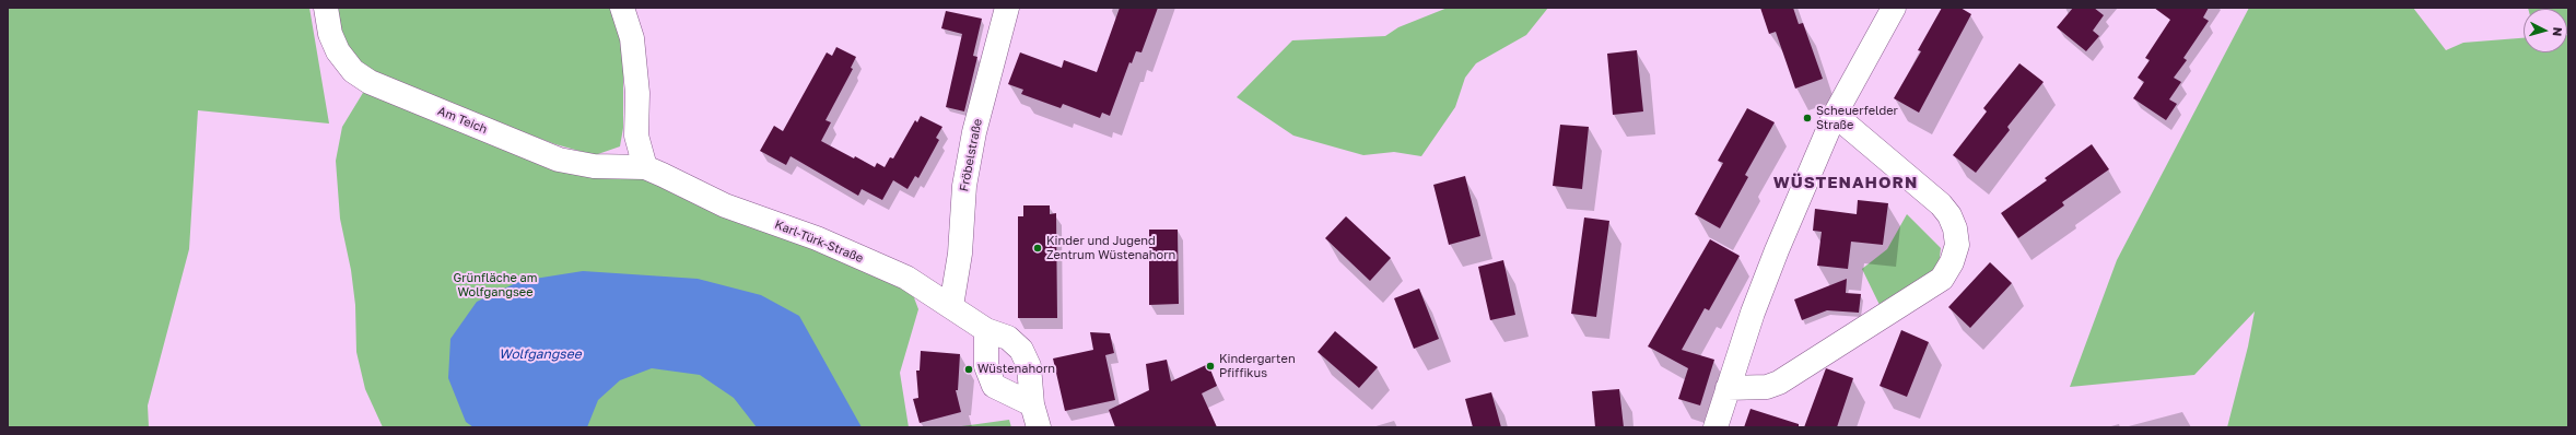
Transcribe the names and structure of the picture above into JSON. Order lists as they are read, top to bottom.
{
  "streets": {
    "street": ["Am Teich", "Fröbelstraße", "Karl-Türk-Straße"]
  },
  "crossings": [
    ["Am Teich", "Karl-Türk-Straße"],
    ["Fröbelstraße", "Karl-Türk-Straße"]
  ],
  "districts": ["WÜSTENAHORN"],
  "water": ["Wolfgangsee"],
  "parks": ["Grünfläche am Wolfgangsee"],
  "places": [
    "Scheuerfelder Straße",
    "Kinder und Jugend Zentrum Wüstenahorn",
    "Kindergarten Pfiffikus",
    "Wüstenahorn"
  ],
  "north": "right"
}
